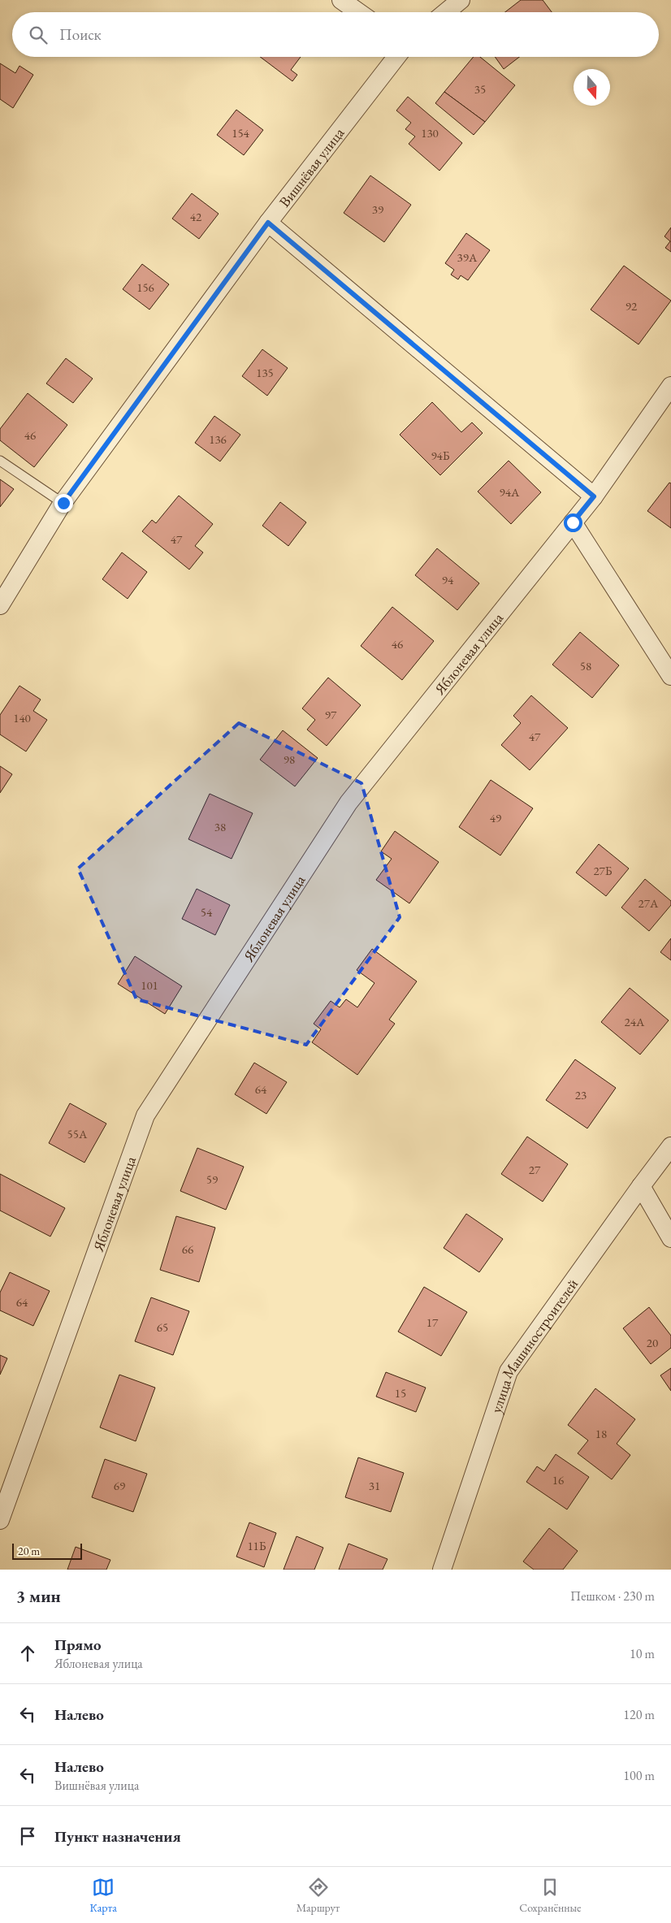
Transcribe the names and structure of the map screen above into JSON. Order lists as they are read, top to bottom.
{
  "streets": {
    "street": ["Вишнёвая улица", "Яблоневая улица", "улица Машиностроителей"]
  },
  "house_numbers": [
    "35",
    "154",
    "130",
    "39",
    "42",
    "39А",
    "156",
    "92",
    "135",
    "46",
    "136",
    "94Б",
    "94А",
    "47",
    "94",
    "46",
    "58",
    "97",
    "140",
    "47",
    "98",
    "49",
    "38",
    "27Б",
    "27А",
    "54",
    "101",
    "24А",
    "64",
    "23",
    "55А",
    "27",
    "59",
    "66",
    "64",
    "17",
    "65",
    "20",
    "15",
    "18",
    "16",
    "69",
    "31",
    "11Б"
  ],
  "scale_bar": "20 m",
  "north": "bottom",
  "page": {
    "search": "Поиск",
    "scale": "20 m",
    "heading": ["3 мин", "Пешком · 230 m"],
    "list": [
      ["Прямо", "Яблоневая улица", "10 m"],
      ["Налево", "120 m"],
      ["Налево", "Вишнёвая улица", "100 m"],
      "Пункт назначения"
    ],
    "nav": ["Карта", "Маршрут", "Сохранённые"]
  }
}
